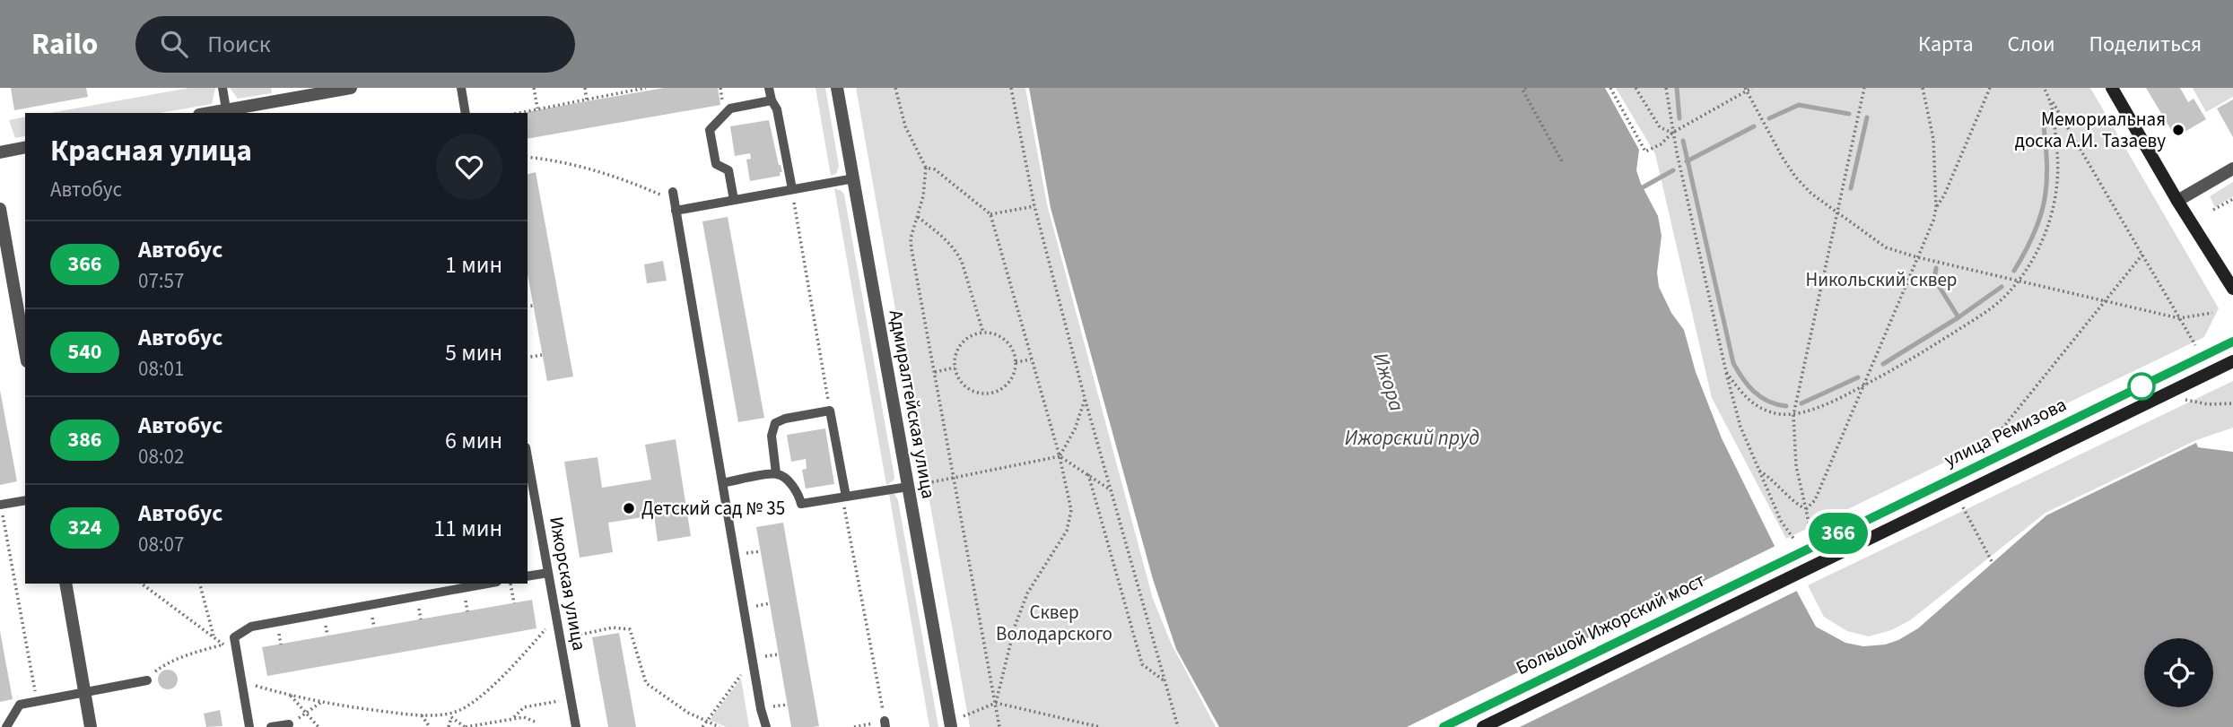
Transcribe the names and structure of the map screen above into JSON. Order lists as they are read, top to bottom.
{
  "streets": {
    "main road": ["улица Ремизова", "Большой Ижорский мост"],
    "street": ["Адмиралтейская улица"],
    "lane": ["Ижорская улица"]
  },
  "crossings": [
    ["улица Ремизова", "Большой Ижорский мост"]
  ],
  "water": ["Ижора", "Ижорский пруд"],
  "parks": ["Никольский сквер", "Сквер Володарского"],
  "places": ["Мемориальная доска А.И. Тазаеву", "Детский сад № 35"],
  "lines": ["bus line 366"],
  "page": {
    "header": "Railo",
    "search": "Поиск",
    "nav": ["Карта", "Слои", "Поделиться"],
    "on_map": "366",
    "heading": ["Красная улица", "Автобус"],
    "list": [
      {
        "mark": "366",
        "name": "Автобус",
        "note": "07:57",
        "value": "1 мин"
      },
      {
        "mark": "540",
        "name": "Автобус",
        "note": "08:01",
        "value": "5 мин"
      },
      {
        "mark": "386",
        "name": "Автобус",
        "note": "08:02",
        "value": "6 мин"
      },
      {
        "mark": "324",
        "name": "Автобус",
        "note": "08:07",
        "value": "11 мин"
      }
    ]
  }
}
